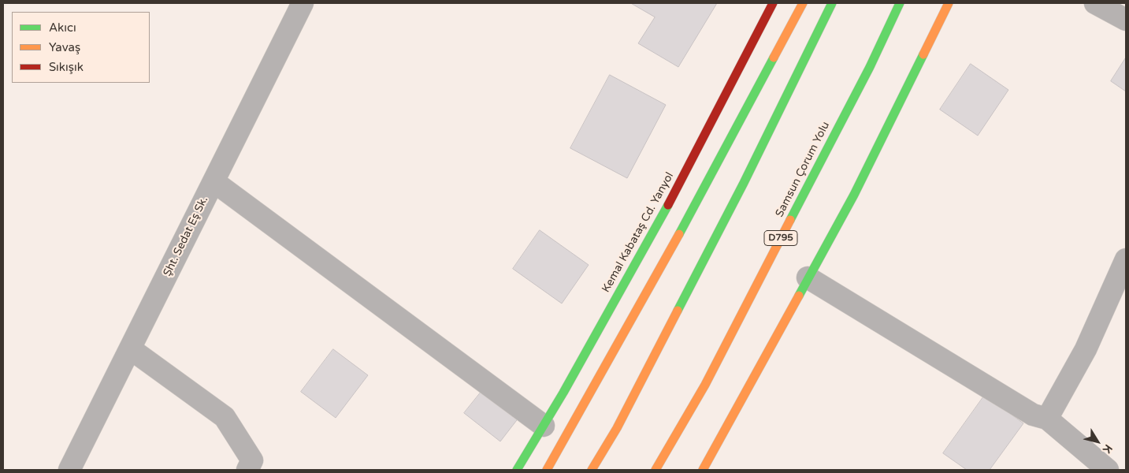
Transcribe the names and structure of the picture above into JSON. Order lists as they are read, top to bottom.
{
  "streets": {
    "main road": ["Samsun Çorum Yolu", "Kemal Kabataş Cd. Yanyol", "D795"],
    "street": ["Şht. Sedat Eş Sk."]
  },
  "legend": ["Akıcı", "Yavaş", "Sıkışık"],
  "north": "bottom right"
}
